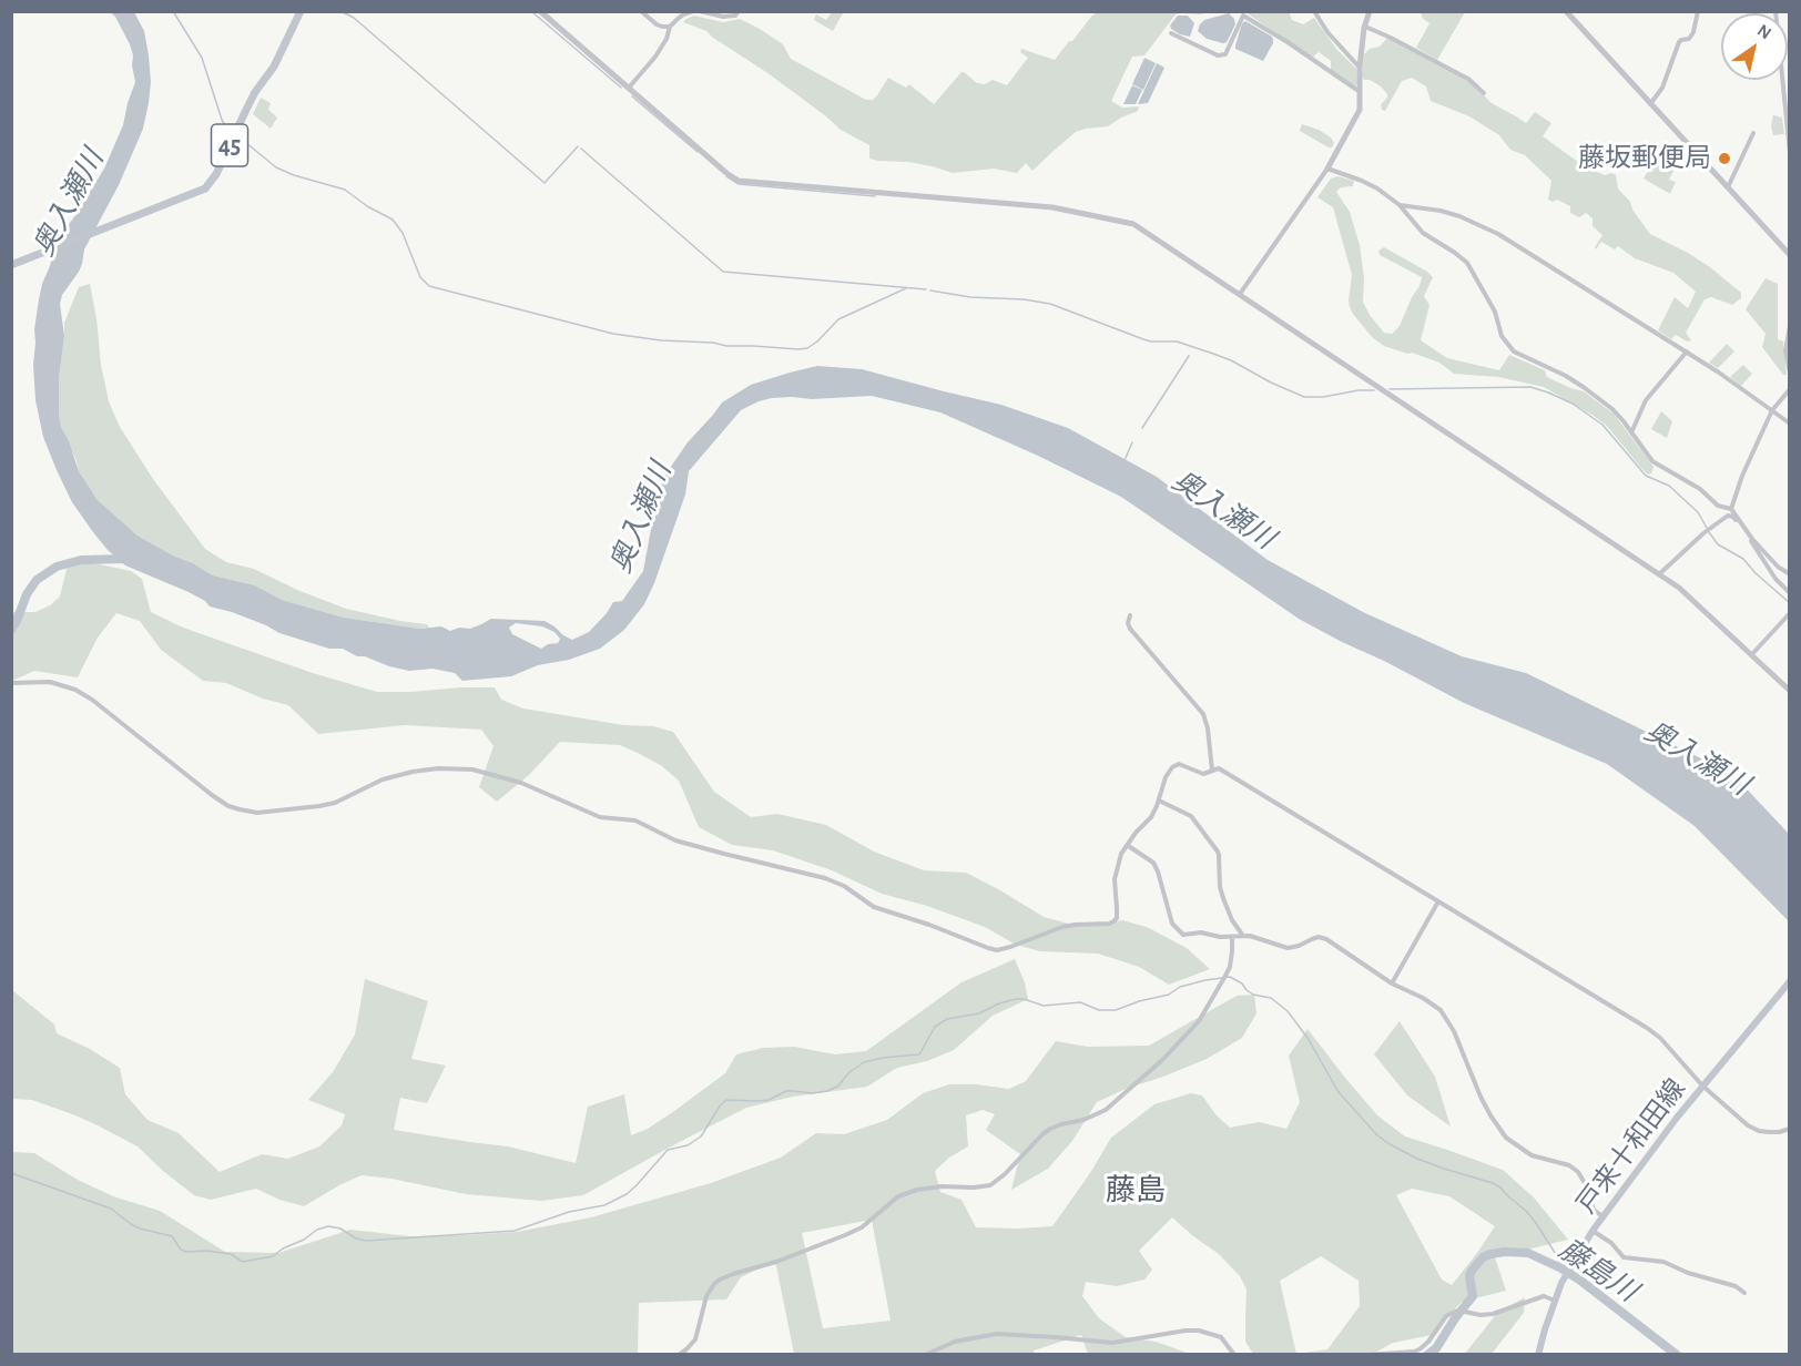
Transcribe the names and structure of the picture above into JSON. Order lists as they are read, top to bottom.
{
  "streets": {
    "main road": ["45", "戸来十和田線"]
  },
  "districts": ["藤島"],
  "water": ["奥入瀬川", "藤島川"],
  "places": ["藤坂郵便局"],
  "north": "top right"
}
